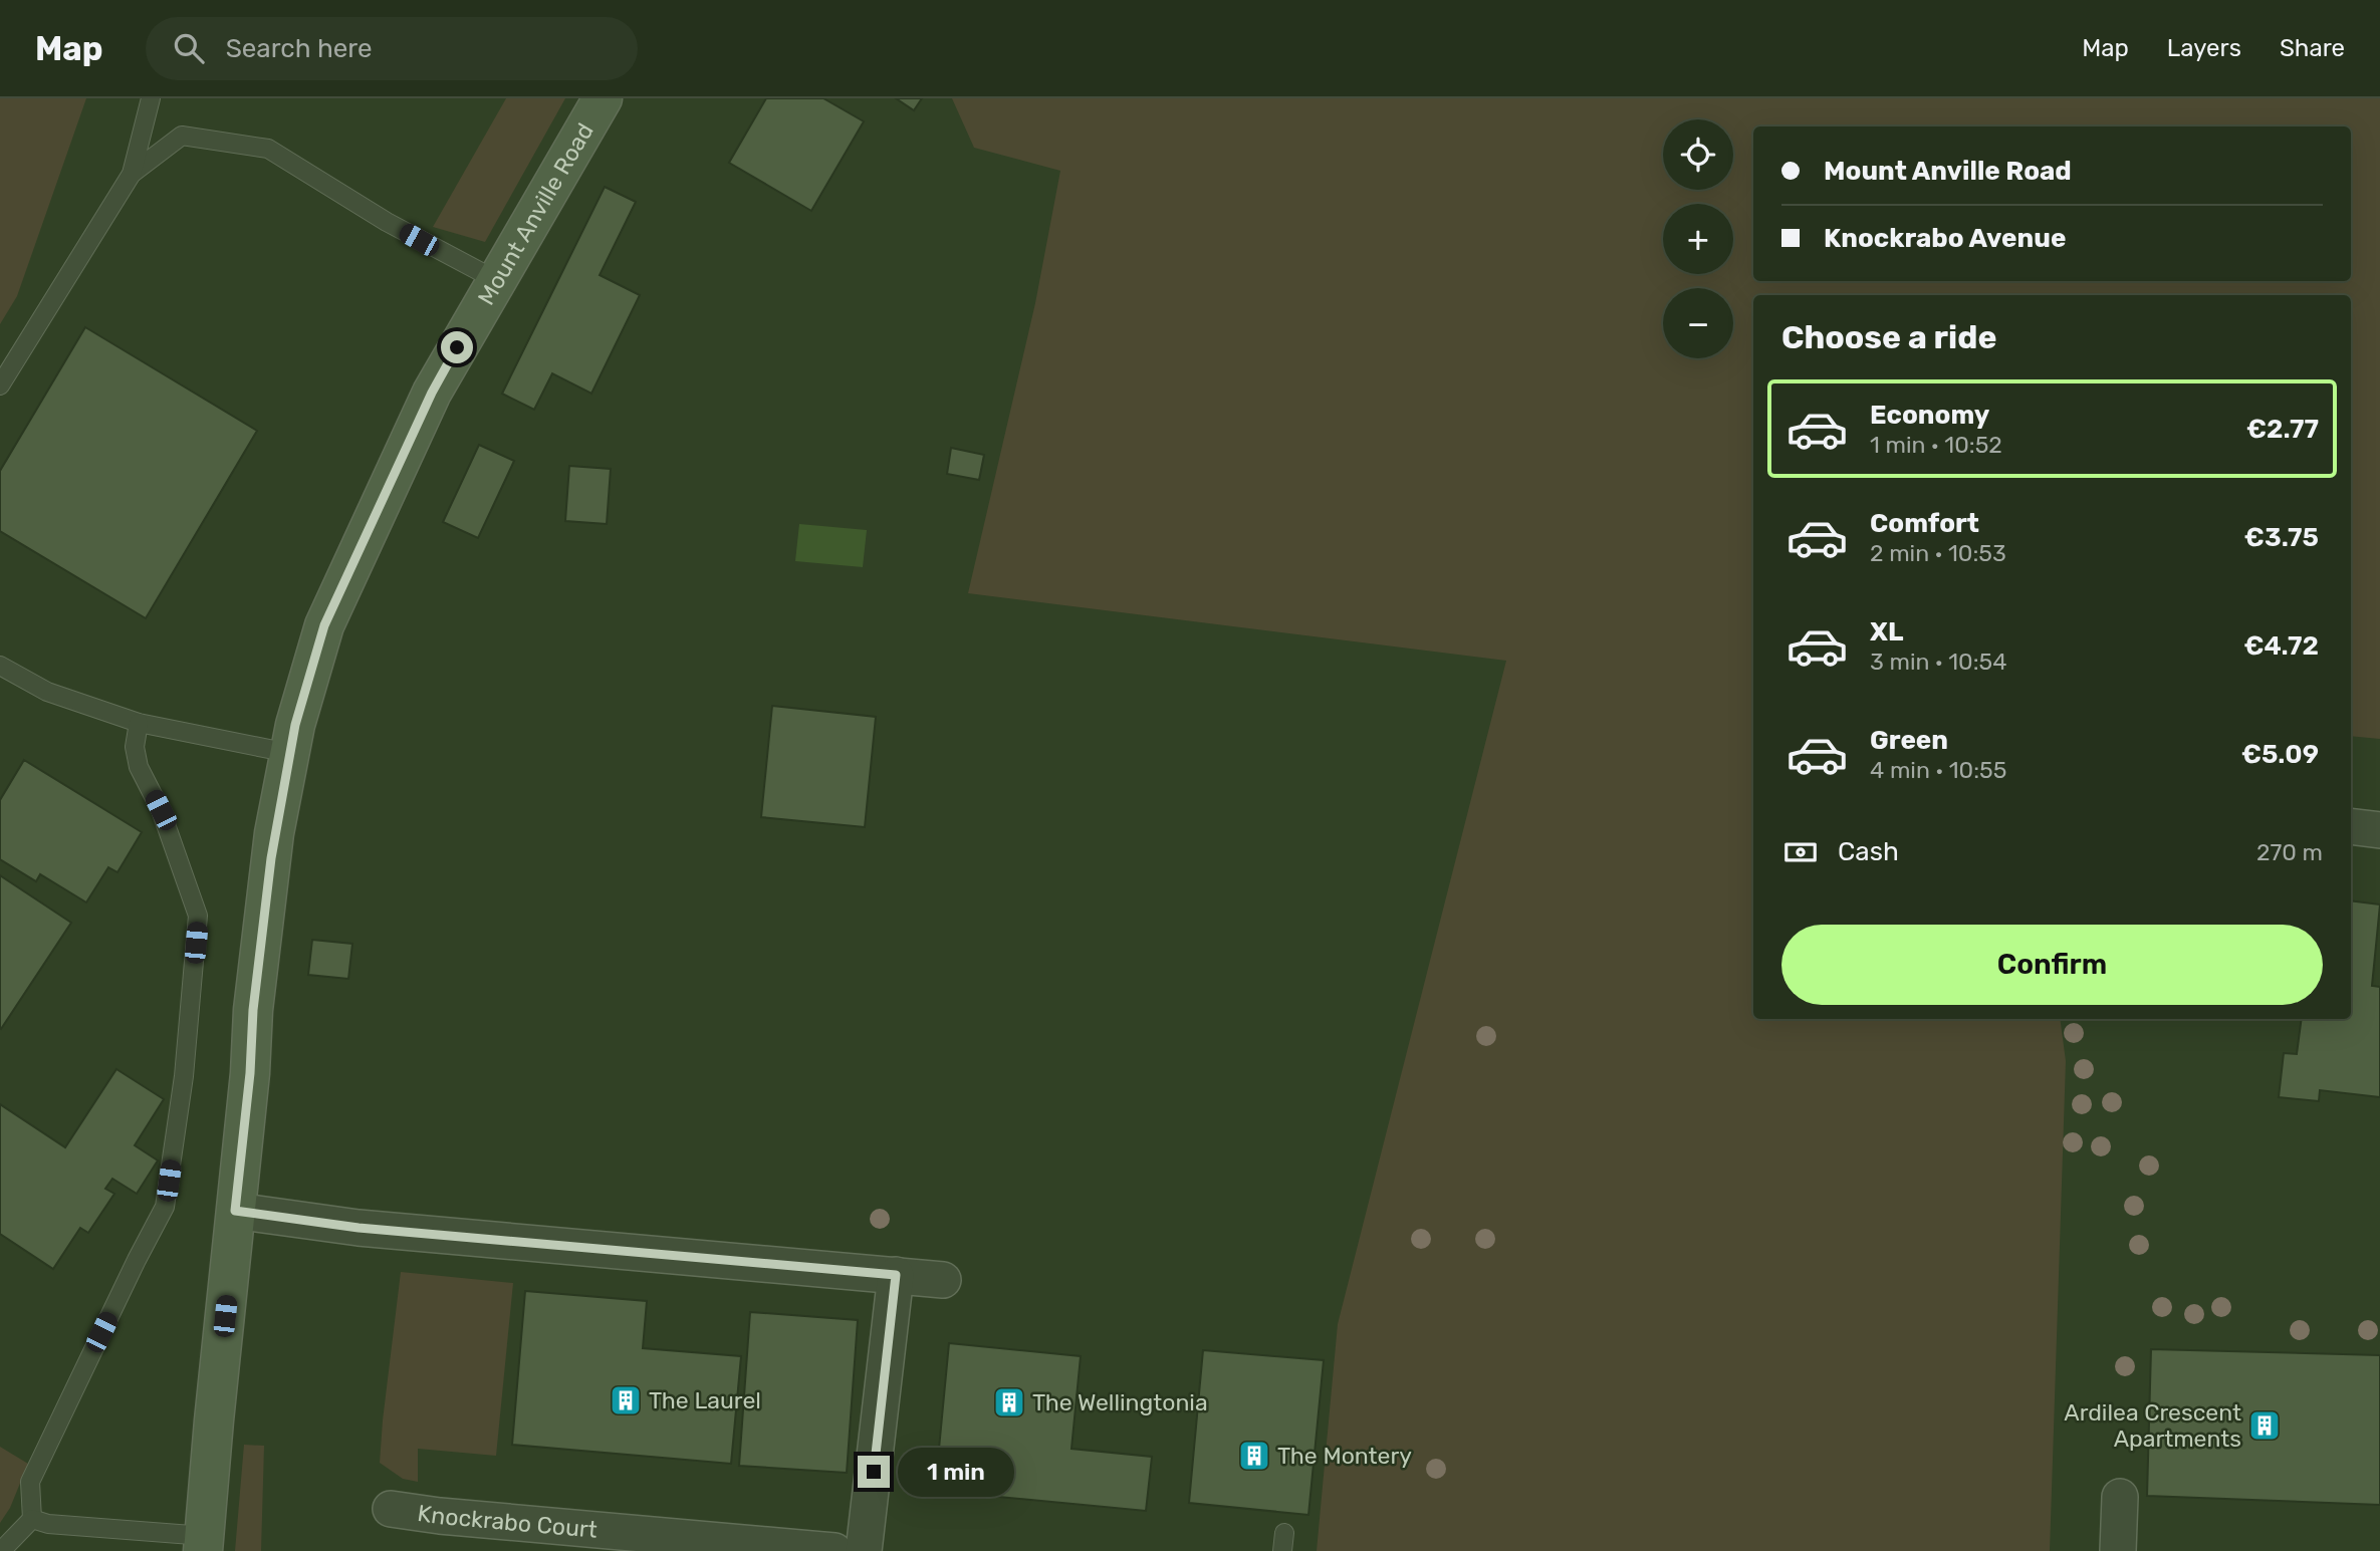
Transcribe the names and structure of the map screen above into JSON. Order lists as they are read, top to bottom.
{
  "streets": {
    "main road": ["Mount Anville Road"],
    "street": ["Knockrabo Court"]
  },
  "places": {
    "building": [
      "The Laurel",
      "The Wellingtonia",
      "Ardilea Crescent Apartments",
      "The Montery"
    ]
  },
  "page": {
    "header": "Map",
    "search": "Search here",
    "nav": ["Map", "Layers", "Share"],
    "map_buttons": ["+", "−"],
    "banner": ["Mount Anville Road", "Knockrabo Avenue"],
    "heading": "Choose a ride",
    "list": [
      {
        "name": "Economy",
        "note": "1 min · 10:52",
        "value": "€2.77"
      },
      {
        "name": "Comfort",
        "note": "2 min · 10:53",
        "value": "€3.75"
      },
      {
        "name": "XL",
        "note": "3 min · 10:54",
        "value": "€4.72"
      },
      {
        "name": "Green",
        "note": "4 min · 10:55",
        "value": "€5.09"
      }
    ],
    "pay": ["Cash", "270 m"],
    "buttons": "Confirm",
    "bubble": "1 min"
  }
}
